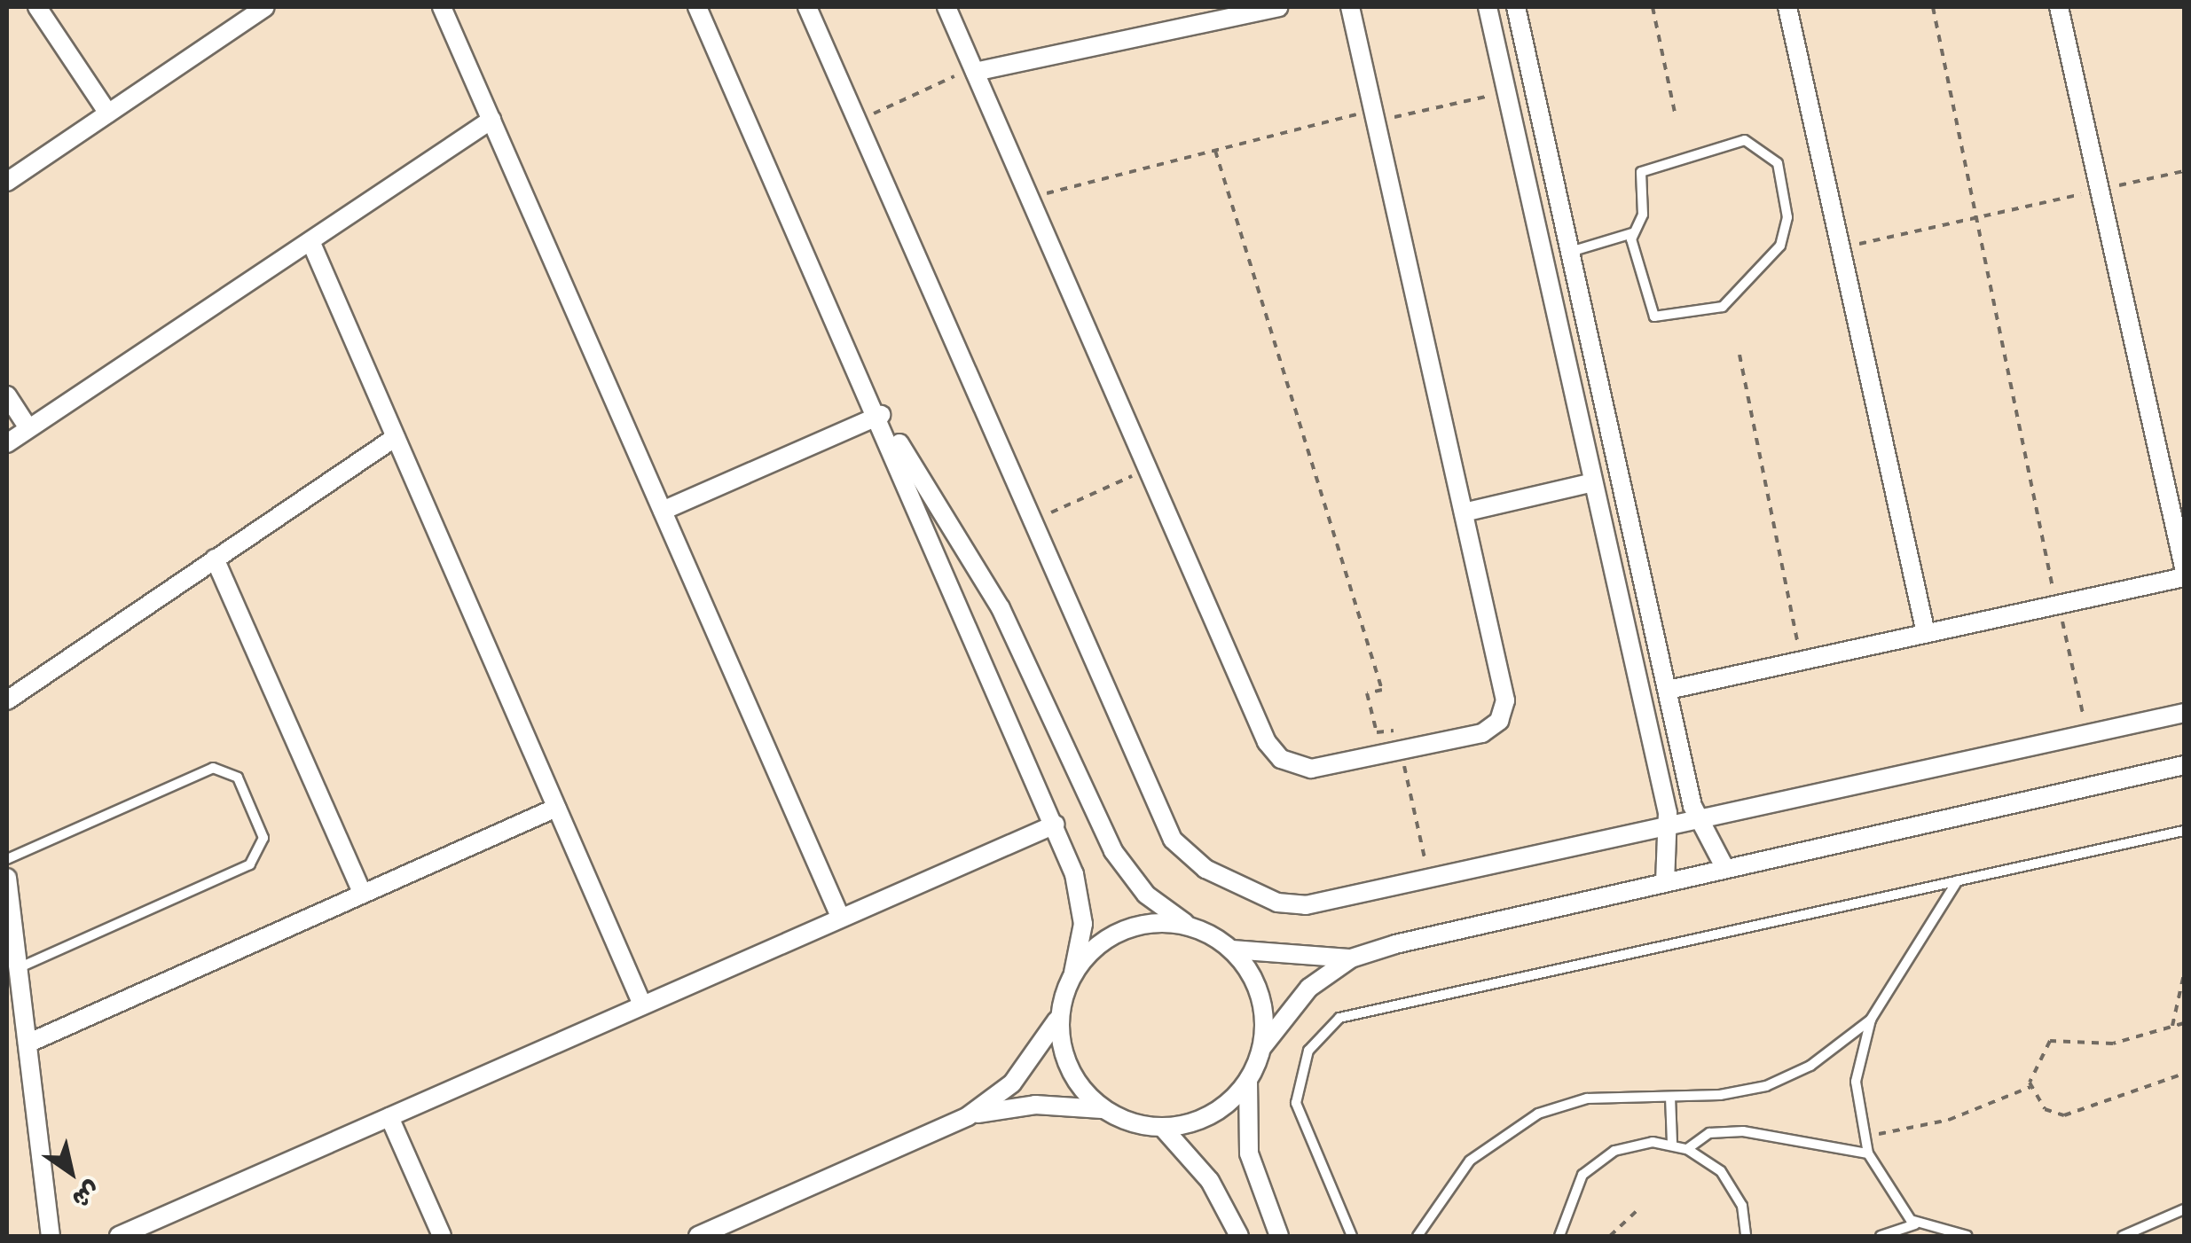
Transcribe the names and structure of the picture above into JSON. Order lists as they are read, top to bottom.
{
  "north": "bottom right"
}
